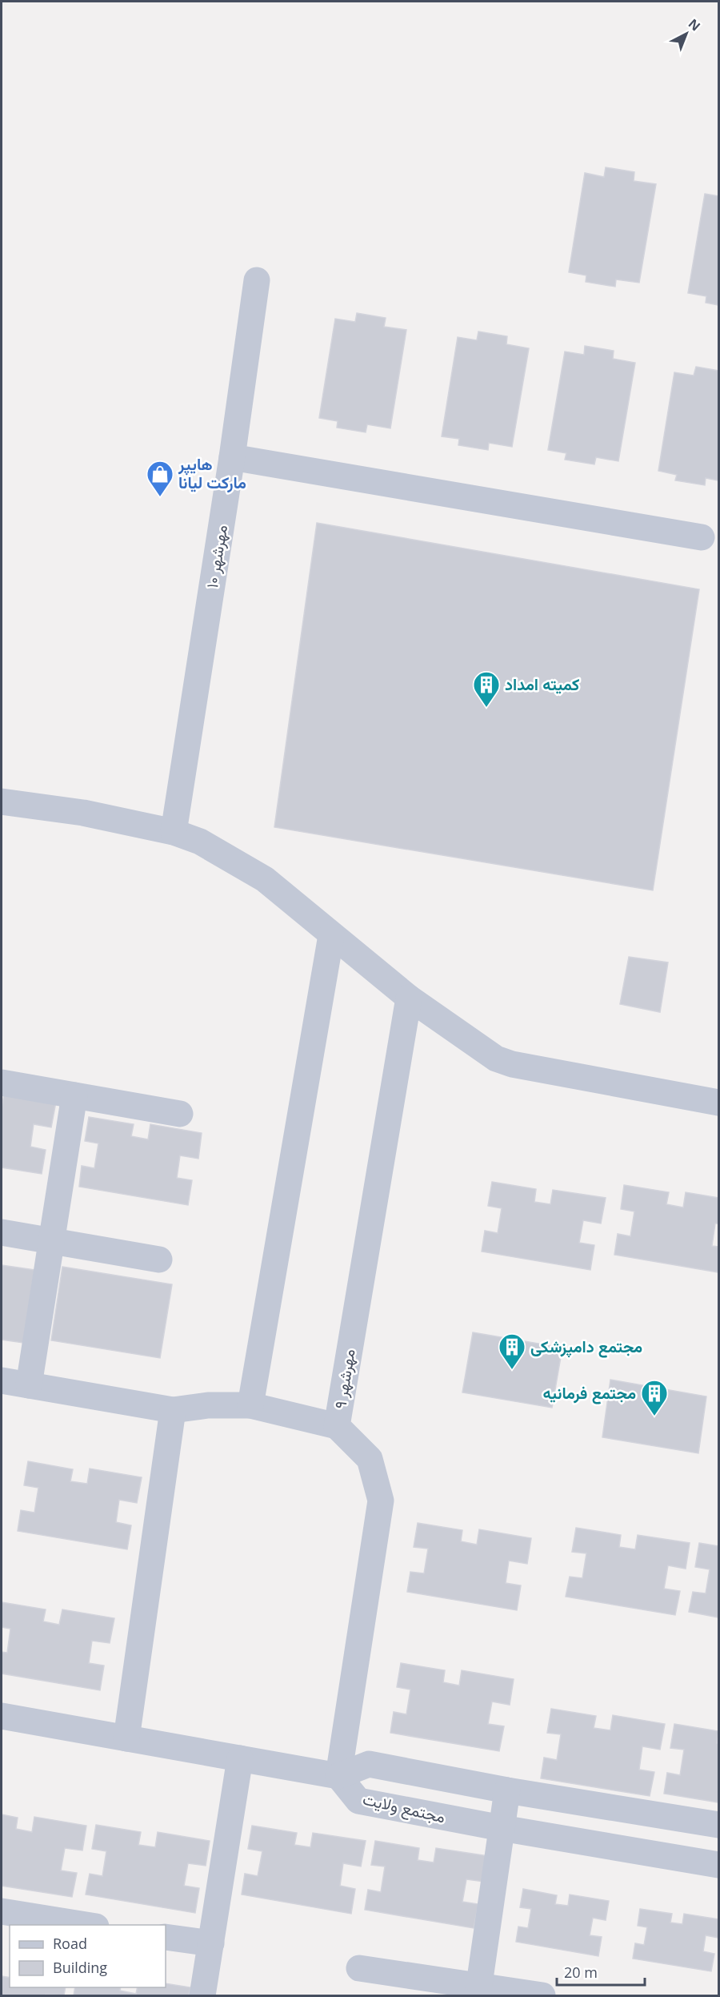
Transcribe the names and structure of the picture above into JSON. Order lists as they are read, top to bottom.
{
  "streets": {
    "street": ["مهرشهر ۱۰", "مهرشهر ۹", "مجتمع ولایت"]
  },
  "crossings": [
    ["مهرشهر ۹", "مجتمع ولایت"]
  ],
  "places": {
    "shop": ["هایپر مارکت لیانا"],
    "building": ["کمیته امداد", "مجتمع دامپزشکی", "مجتمع فرمانیه"]
  },
  "legend": ["Road", "Building"],
  "scale_bar": "20 m",
  "north": "top right"
}
